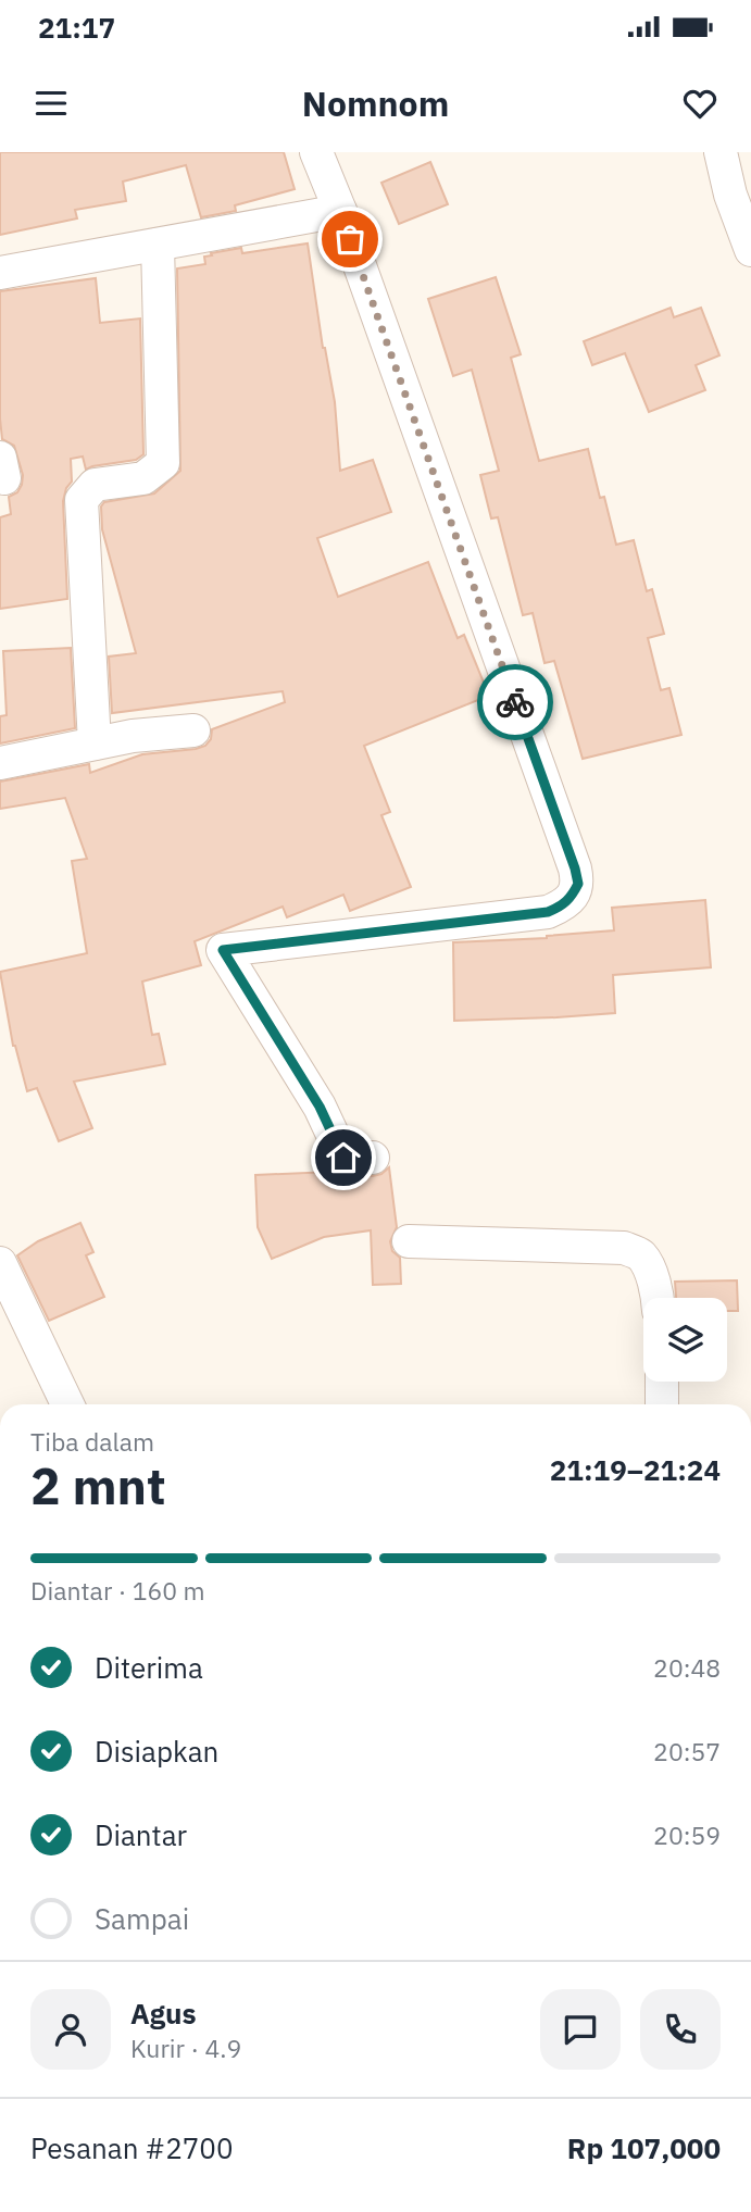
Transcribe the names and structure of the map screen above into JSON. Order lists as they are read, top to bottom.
{
  "page": {
    "status": "21:17",
    "header": "Nomnom",
    "heading": ["2 mnt", "Tiba dalam", "21:19–21:24"],
    "panel": [
      "Agus",
      "Kurir · 4.9",
      "Pesanan #2700",
      "Rp 107,000"
    ],
    "bar": "Diantar · 160 m",
    "list": [
      ["Diterima", "20:48"],
      ["Disiapkan", "20:57"],
      ["Diantar", "20:59"],
      "Sampai"
    ]
  }
}
